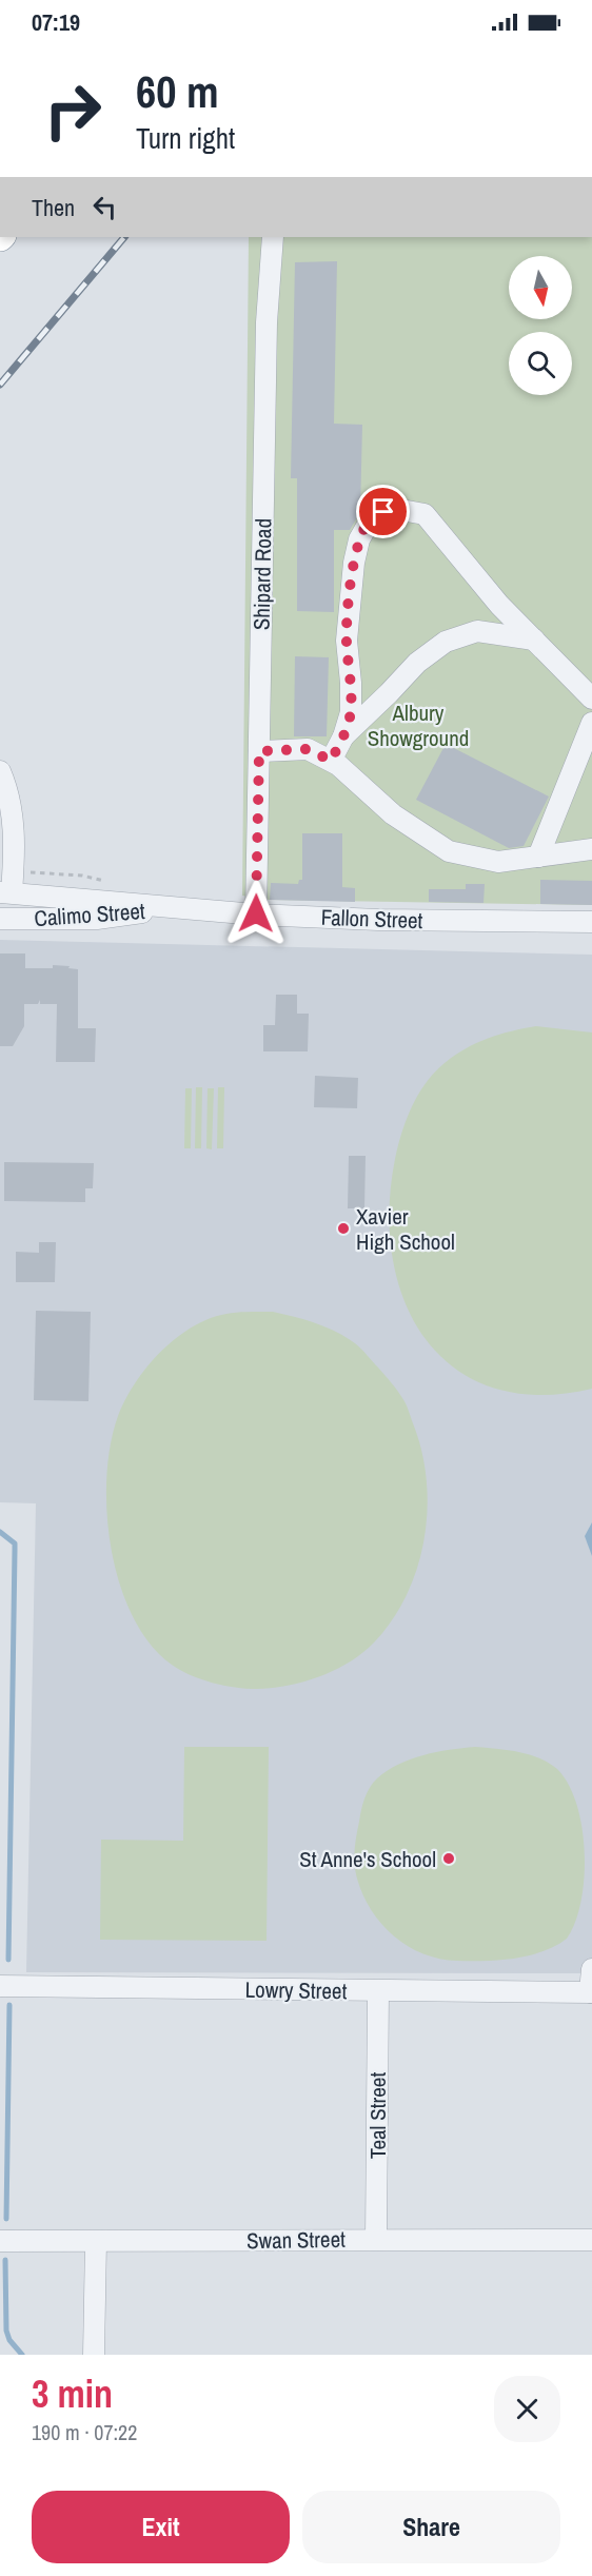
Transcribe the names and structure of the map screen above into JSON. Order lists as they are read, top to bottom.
{
  "streets": {
    "street": [
      "Shipard Road",
      "Calimo Street",
      "Fallon Street",
      "Lowry Street",
      "Teal Street",
      "Swan Street"
    ]
  },
  "crossings": [
    ["Shipard Road", "Fallon Street"],
    ["Calimo Street", "Fallon Street"],
    ["Lowry Street", "Teal Street"],
    ["Teal Street", "Swan Street"]
  ],
  "parks": ["Albury Showground"],
  "places": ["Xavier High School", "St Anne's School"],
  "north": "bottom",
  "page": {
    "status": "07:19",
    "turn": ["60 m", "Turn right"],
    "then": "Then",
    "heading": ["3 min", "190 m · 07:22"],
    "buttons": ["Exit", "Share"]
  }
}
